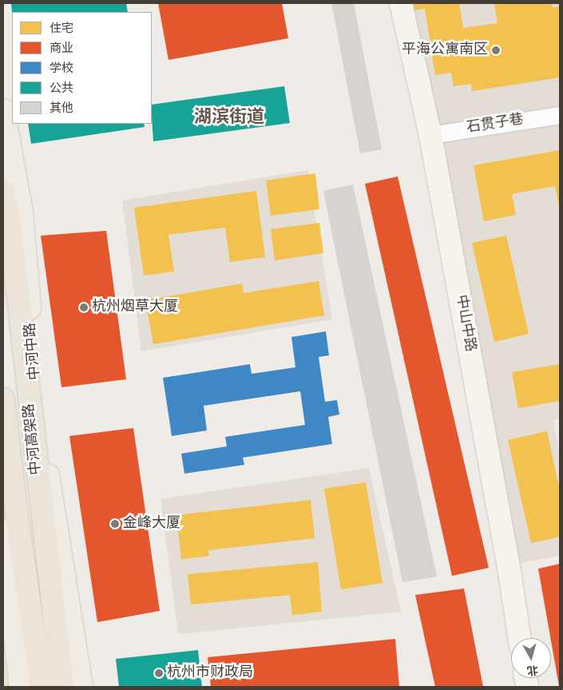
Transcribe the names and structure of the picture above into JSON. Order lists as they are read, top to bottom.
{
  "streets": {
    "highway": ["中河高架路"],
    "main road": ["中山中路", "中河中路"],
    "street": ["石贯子巷"]
  },
  "crossings": [
    ["石贯子巷", "中山中路"]
  ],
  "districts": ["湖滨街道"],
  "places": [
    "平海公寓南区",
    "杭州烟草大厦",
    "金峰大厦",
    "杭州市财政局"
  ],
  "legend": [
    "住宅",
    "商业",
    "学校",
    "公共",
    "其他"
  ],
  "north": "bottom"
}
